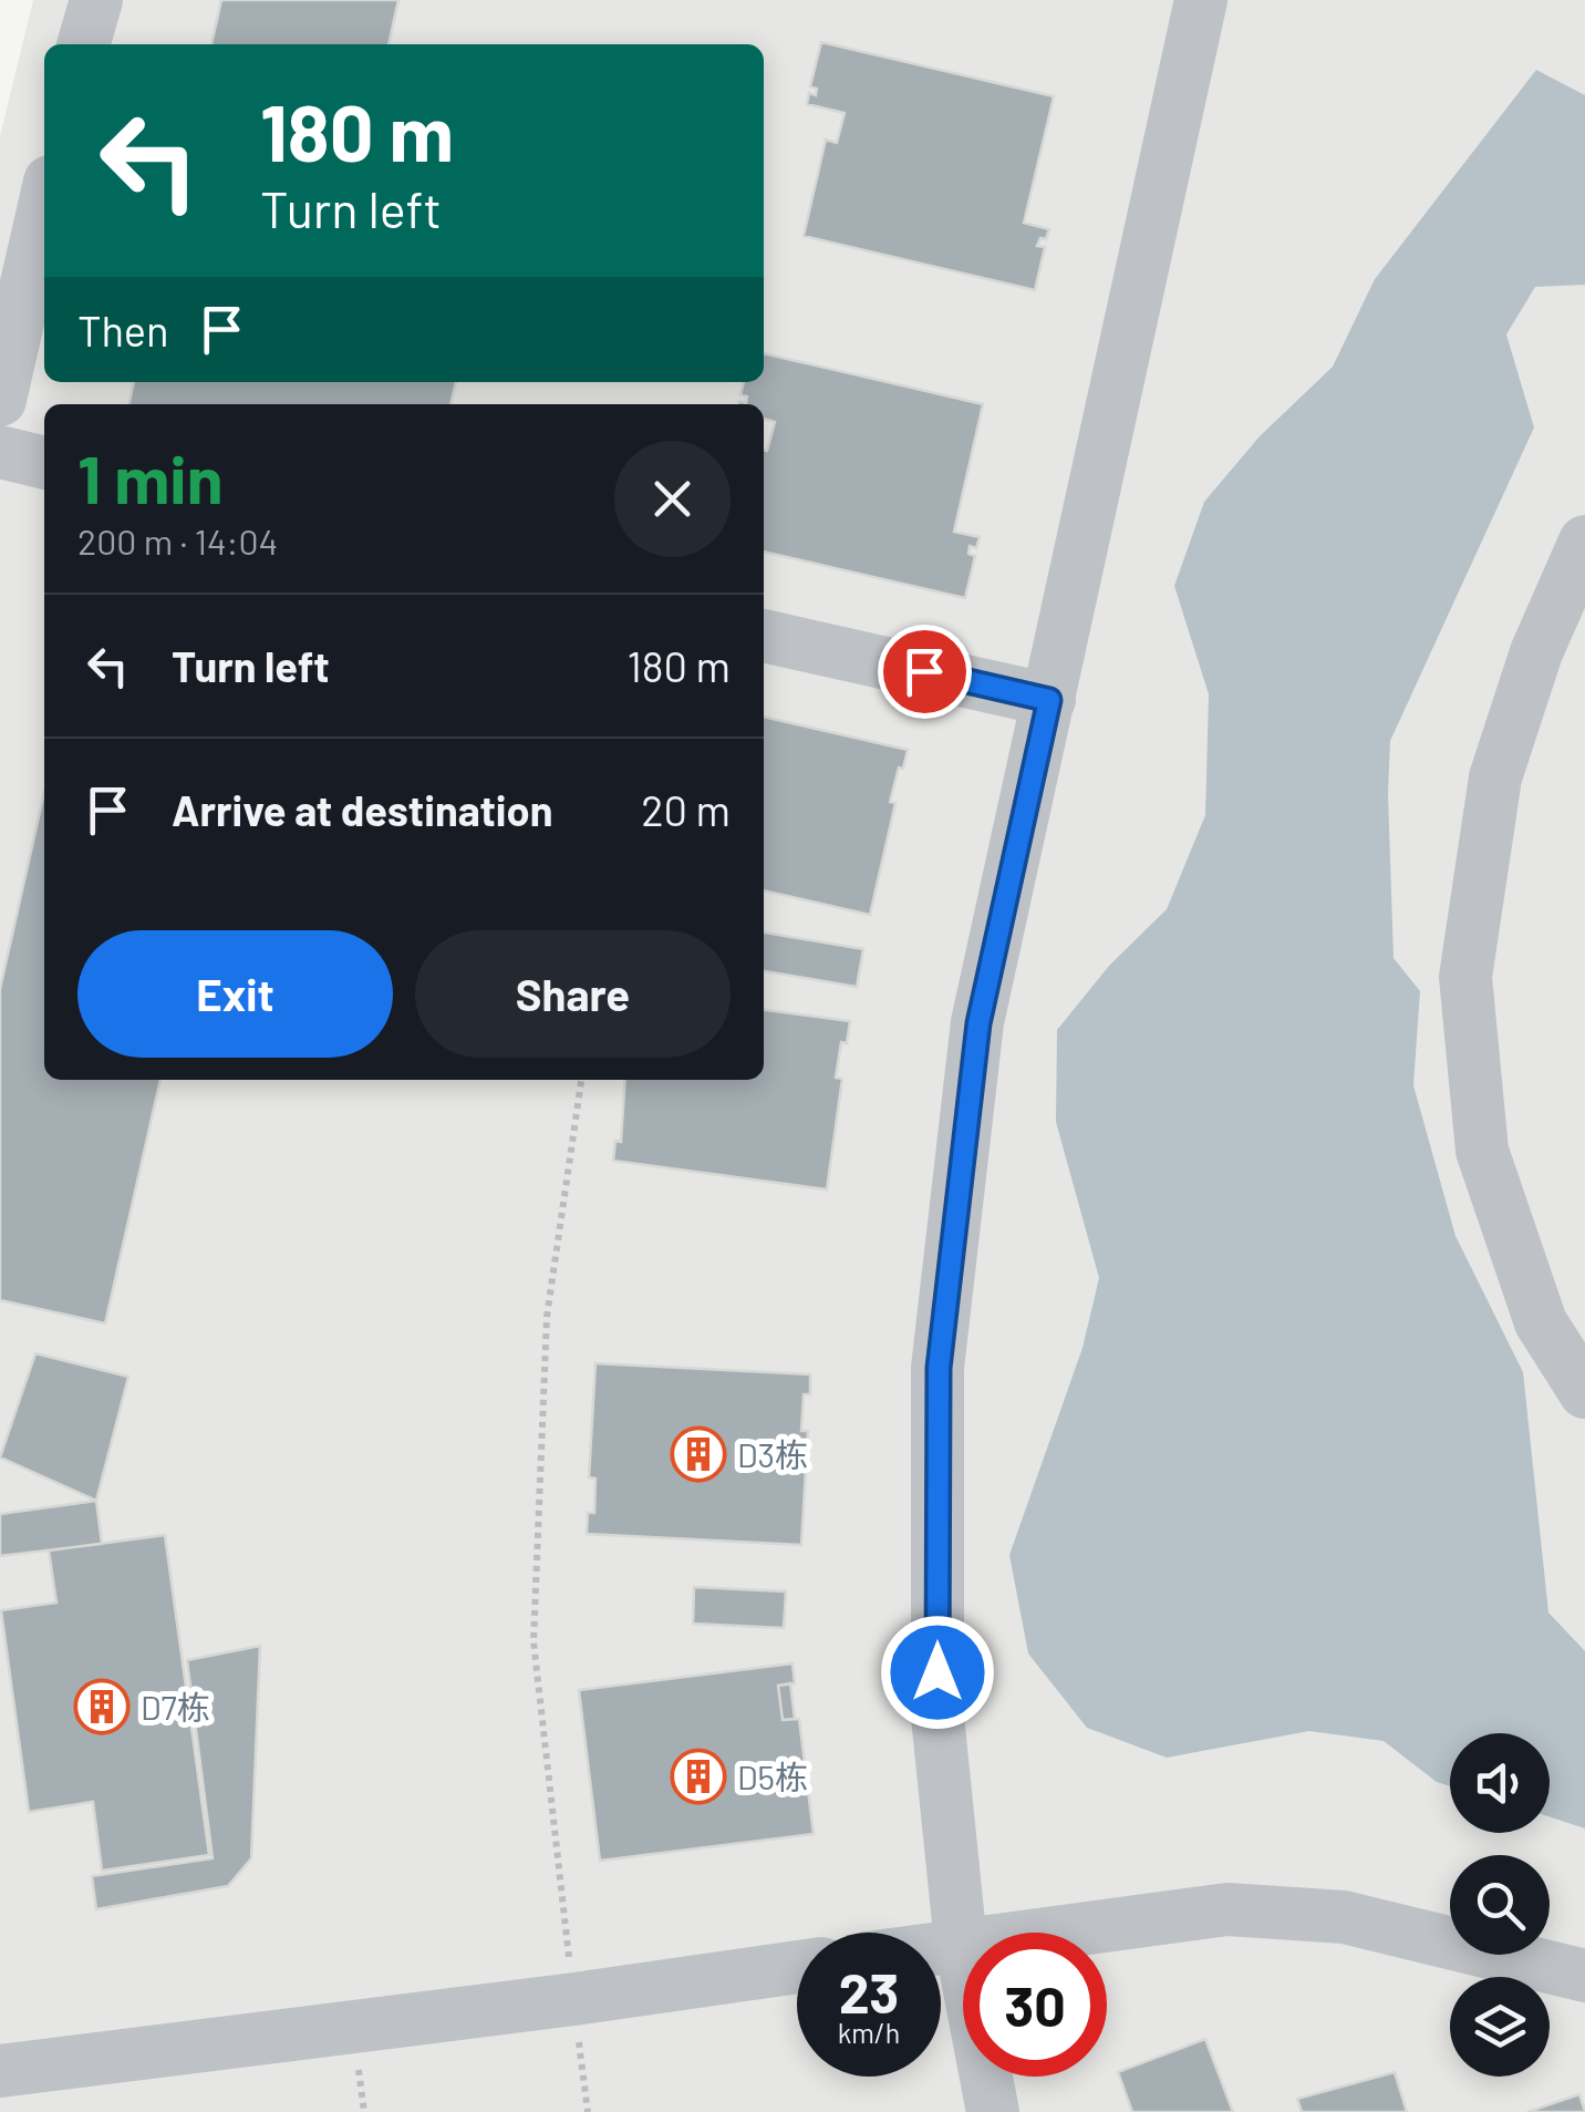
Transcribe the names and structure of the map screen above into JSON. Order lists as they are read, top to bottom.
{
  "places": {
    "building": ["D3栋", "D7栋", "D5栋"]
  },
  "page": {
    "turn": ["180 m", "Turn left"],
    "then": "Then",
    "heading": ["1 min", "200 m · 14:04"],
    "list": [
      {
        "name": "Turn left",
        "value": "180 m"
      },
      {
        "name": "Arrive at destination",
        "value": "20 m"
      }
    ],
    "buttons": ["Exit", "Share"],
    "speed": "23 km/h",
    "limit": "30"
  }
}
